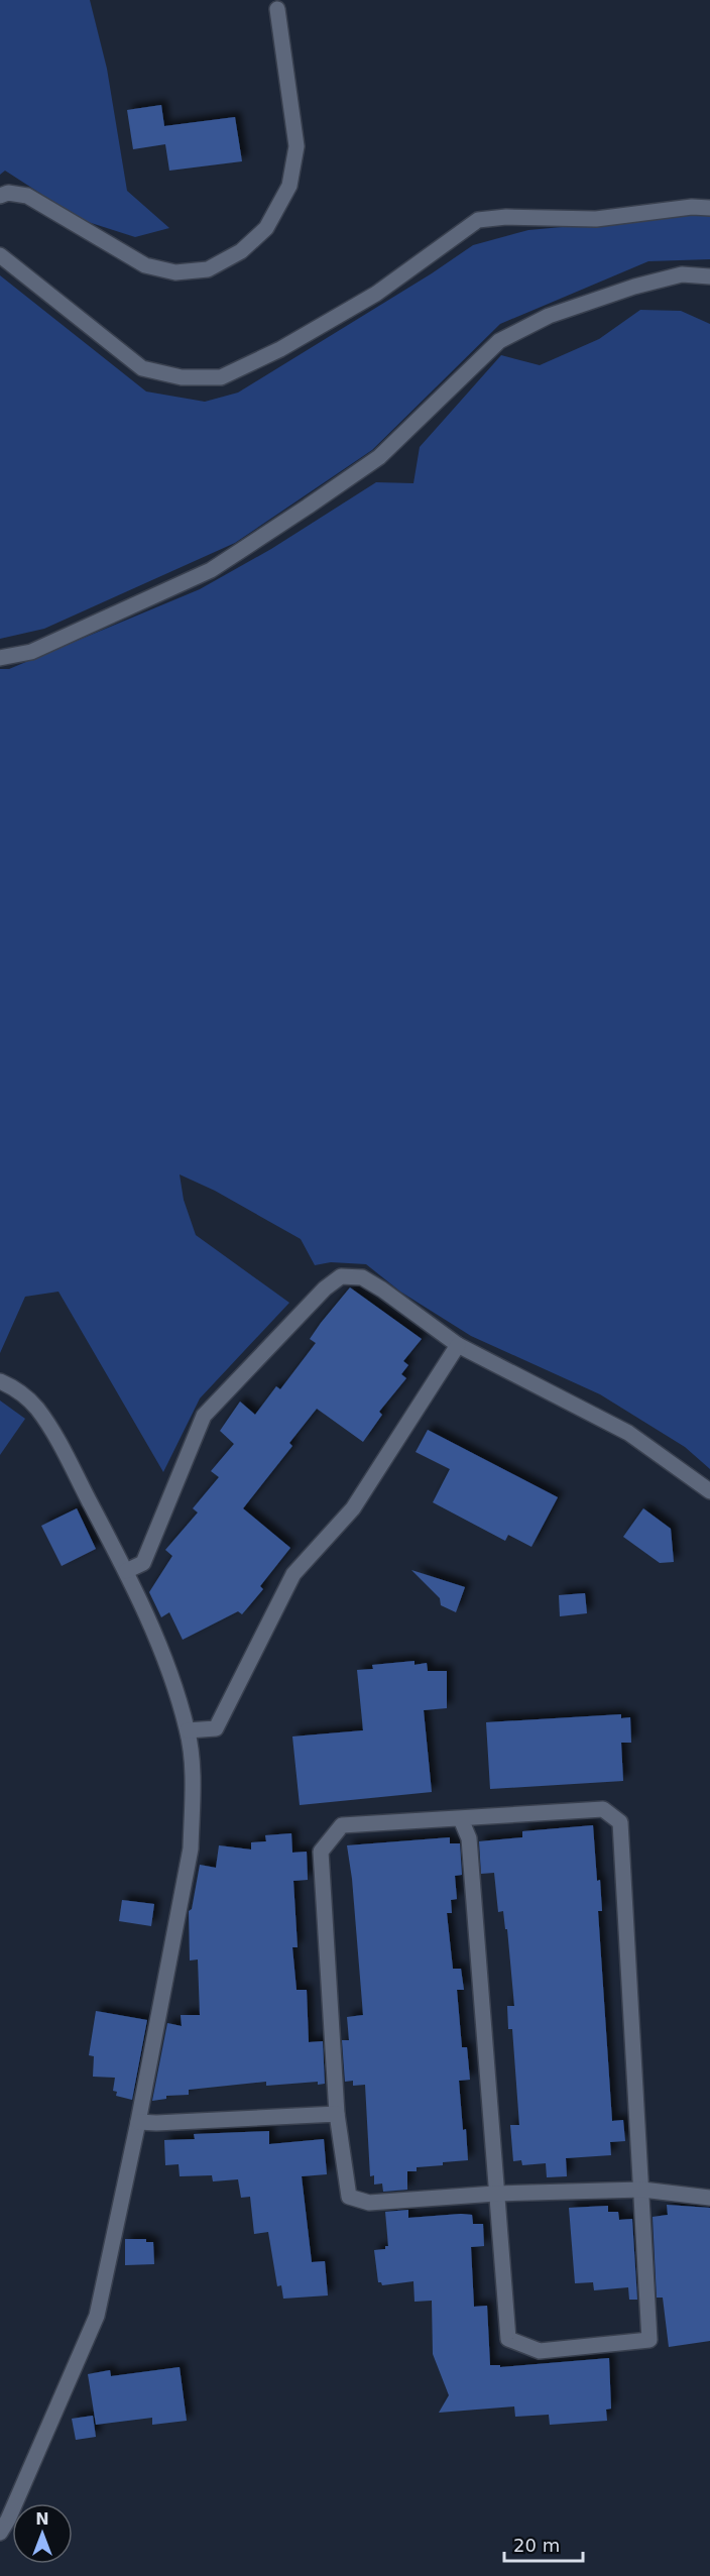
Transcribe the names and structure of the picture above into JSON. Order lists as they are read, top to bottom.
{
  "scale_bar": "20 m",
  "north": "top"
}
